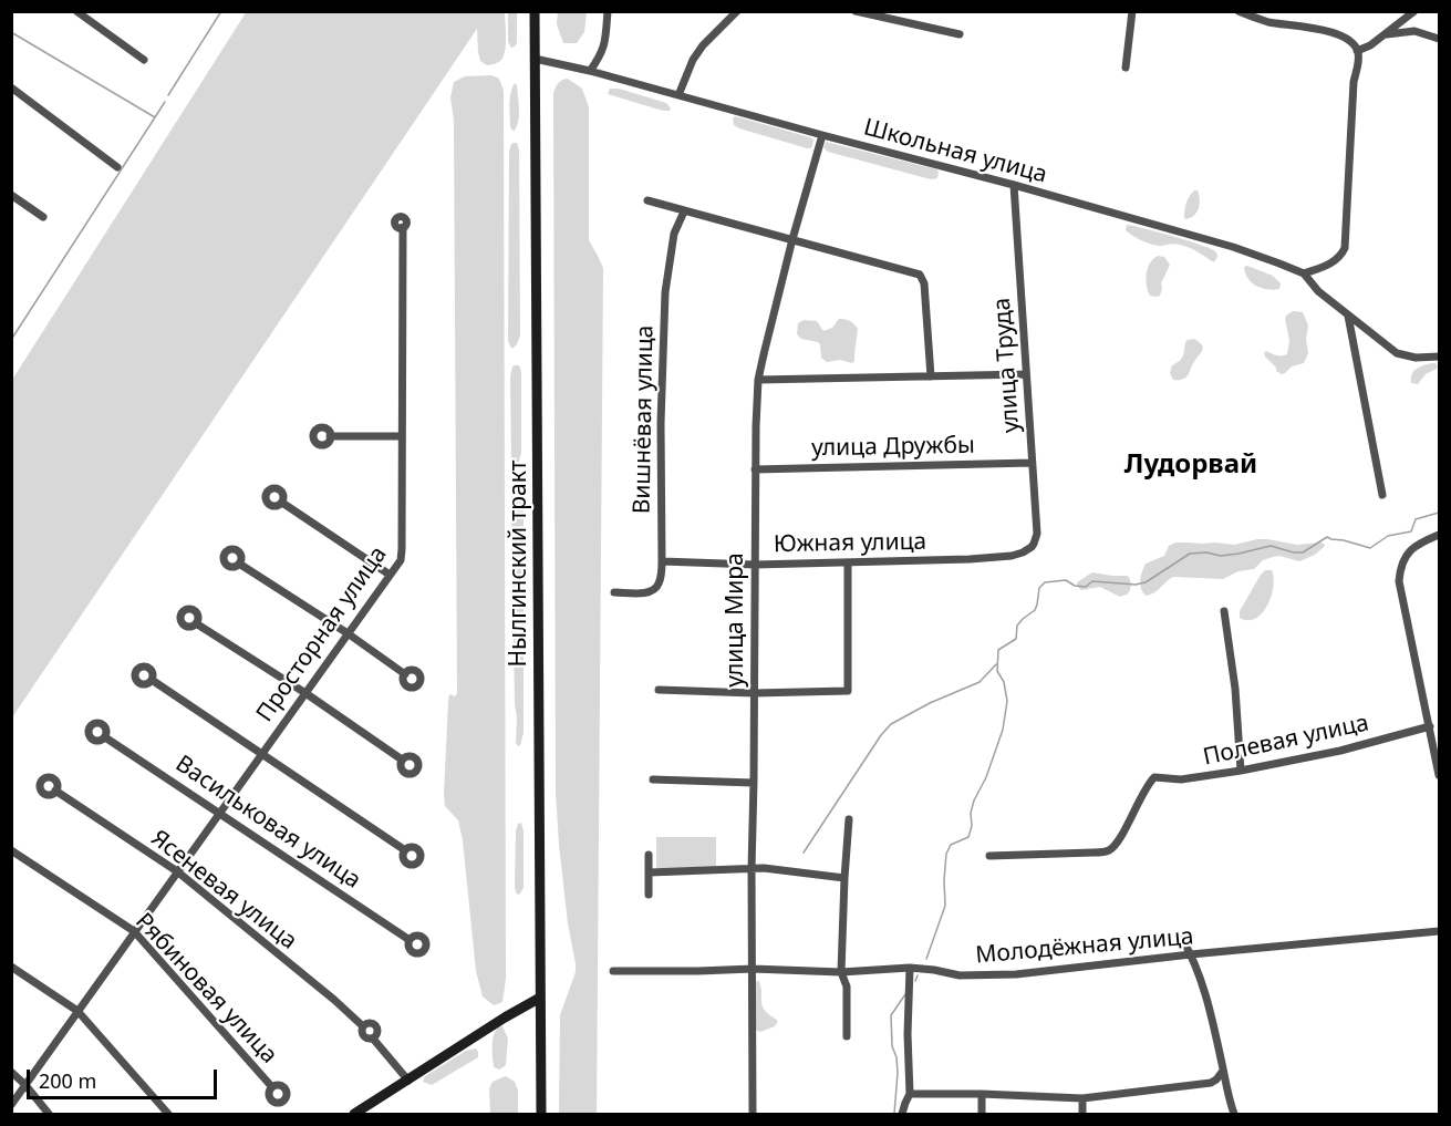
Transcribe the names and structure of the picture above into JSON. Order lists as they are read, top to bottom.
{
  "streets": {
    "main road": ["Нылгинский тракт"],
    "street": [
      "Школьная улица",
      "улица Труда",
      "Вишнёвая улица",
      "улица Дружбы",
      "Южная улица",
      "улица Мира",
      "Просторная улица",
      "Полевая улица",
      "Васильковая улица",
      "Ясеневая улица",
      "Молодёжная улица",
      "Рябиновая улица"
    ]
  },
  "crossings": [
    ["Школьная улица", "улица Труда"],
    ["Школьная улица", "Нылгинский тракт"],
    ["Школьная улица", "улица Мира"],
    ["улица Труда", "улица Дружбы"],
    ["улица Труда", "Южная улица"],
    ["Вишнёвая улица", "Южная улица"],
    ["улица Дружбы", "улица Мира"],
    ["Южная улица", "улица Мира"],
    ["улица Мира", "Молодёжная улица"],
    ["Просторная улица", "Васильковая улица"],
    ["Просторная улица", "Ясеневая улица"],
    ["Просторная улица", "Рябиновая улица"]
  ],
  "districts": ["Лудорвай"],
  "scale_bar": "200 m"
}
